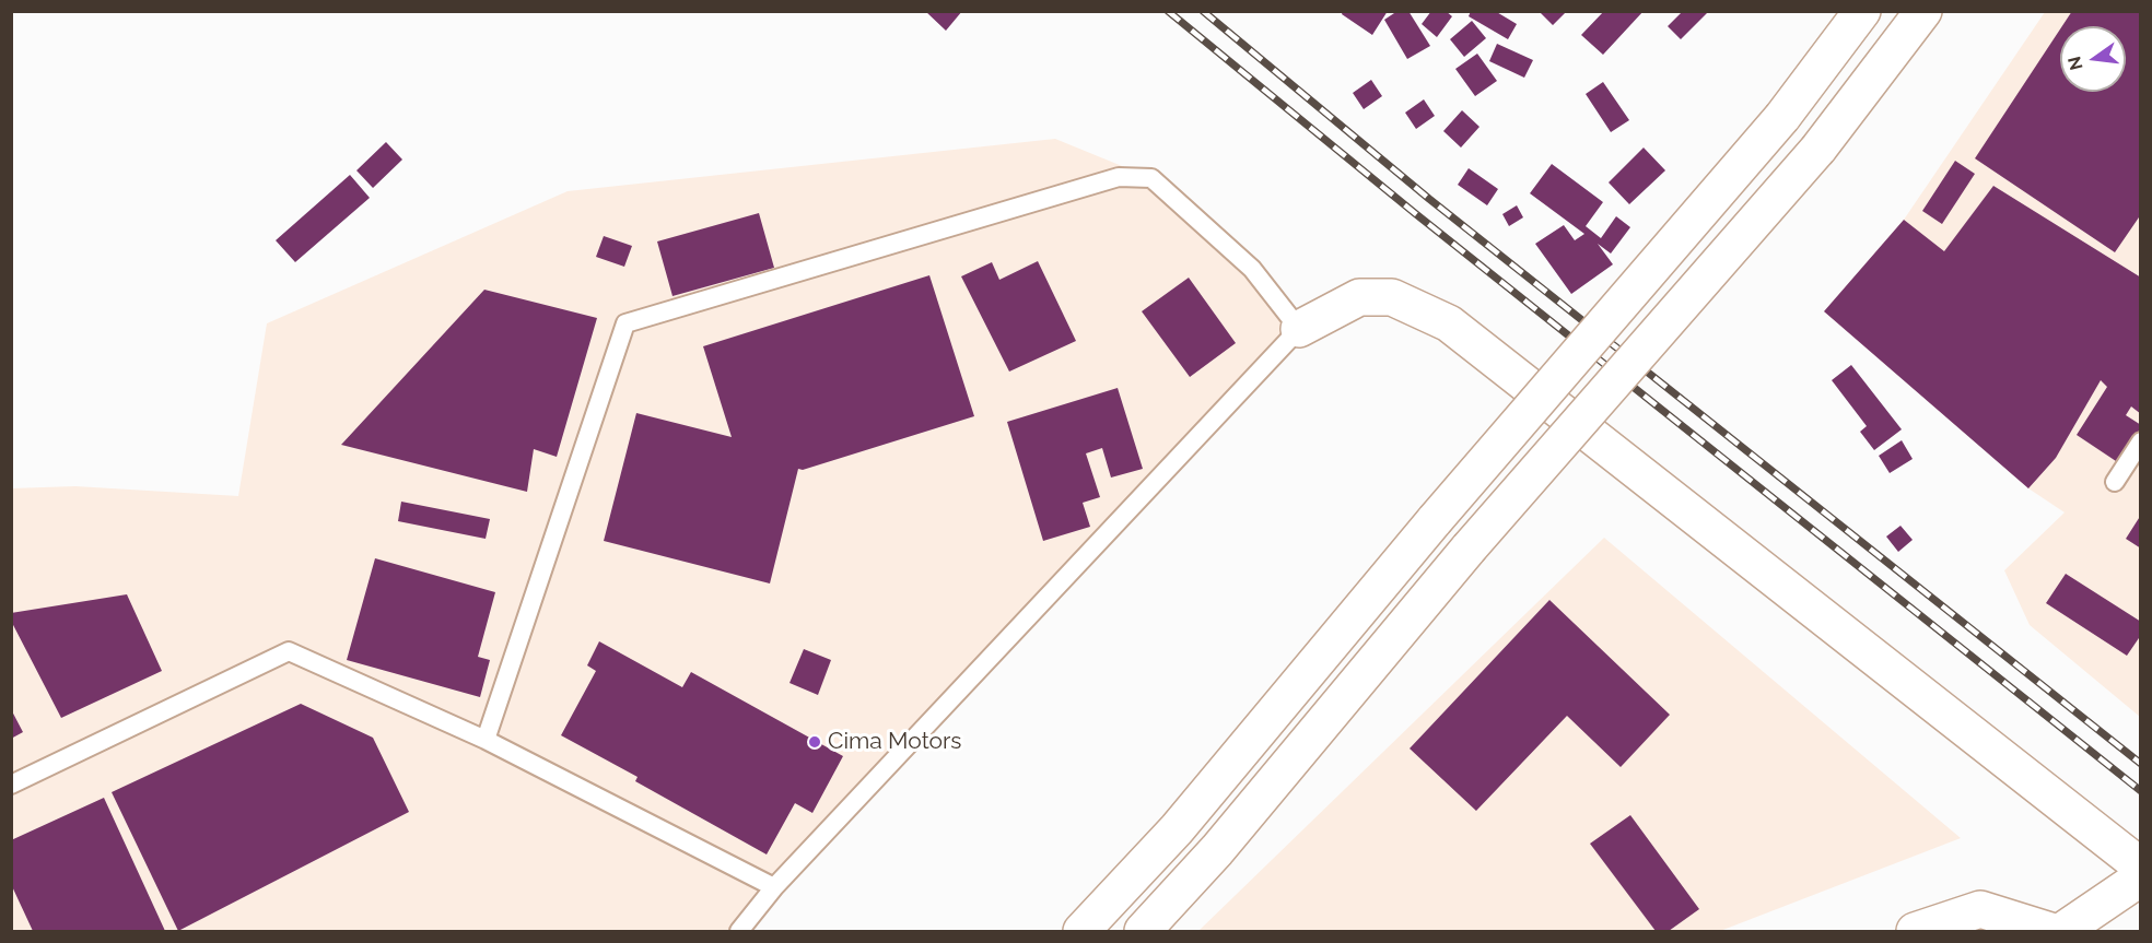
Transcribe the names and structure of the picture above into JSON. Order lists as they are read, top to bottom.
{
  "places": ["Cima Motors"],
  "north": "left"
}
